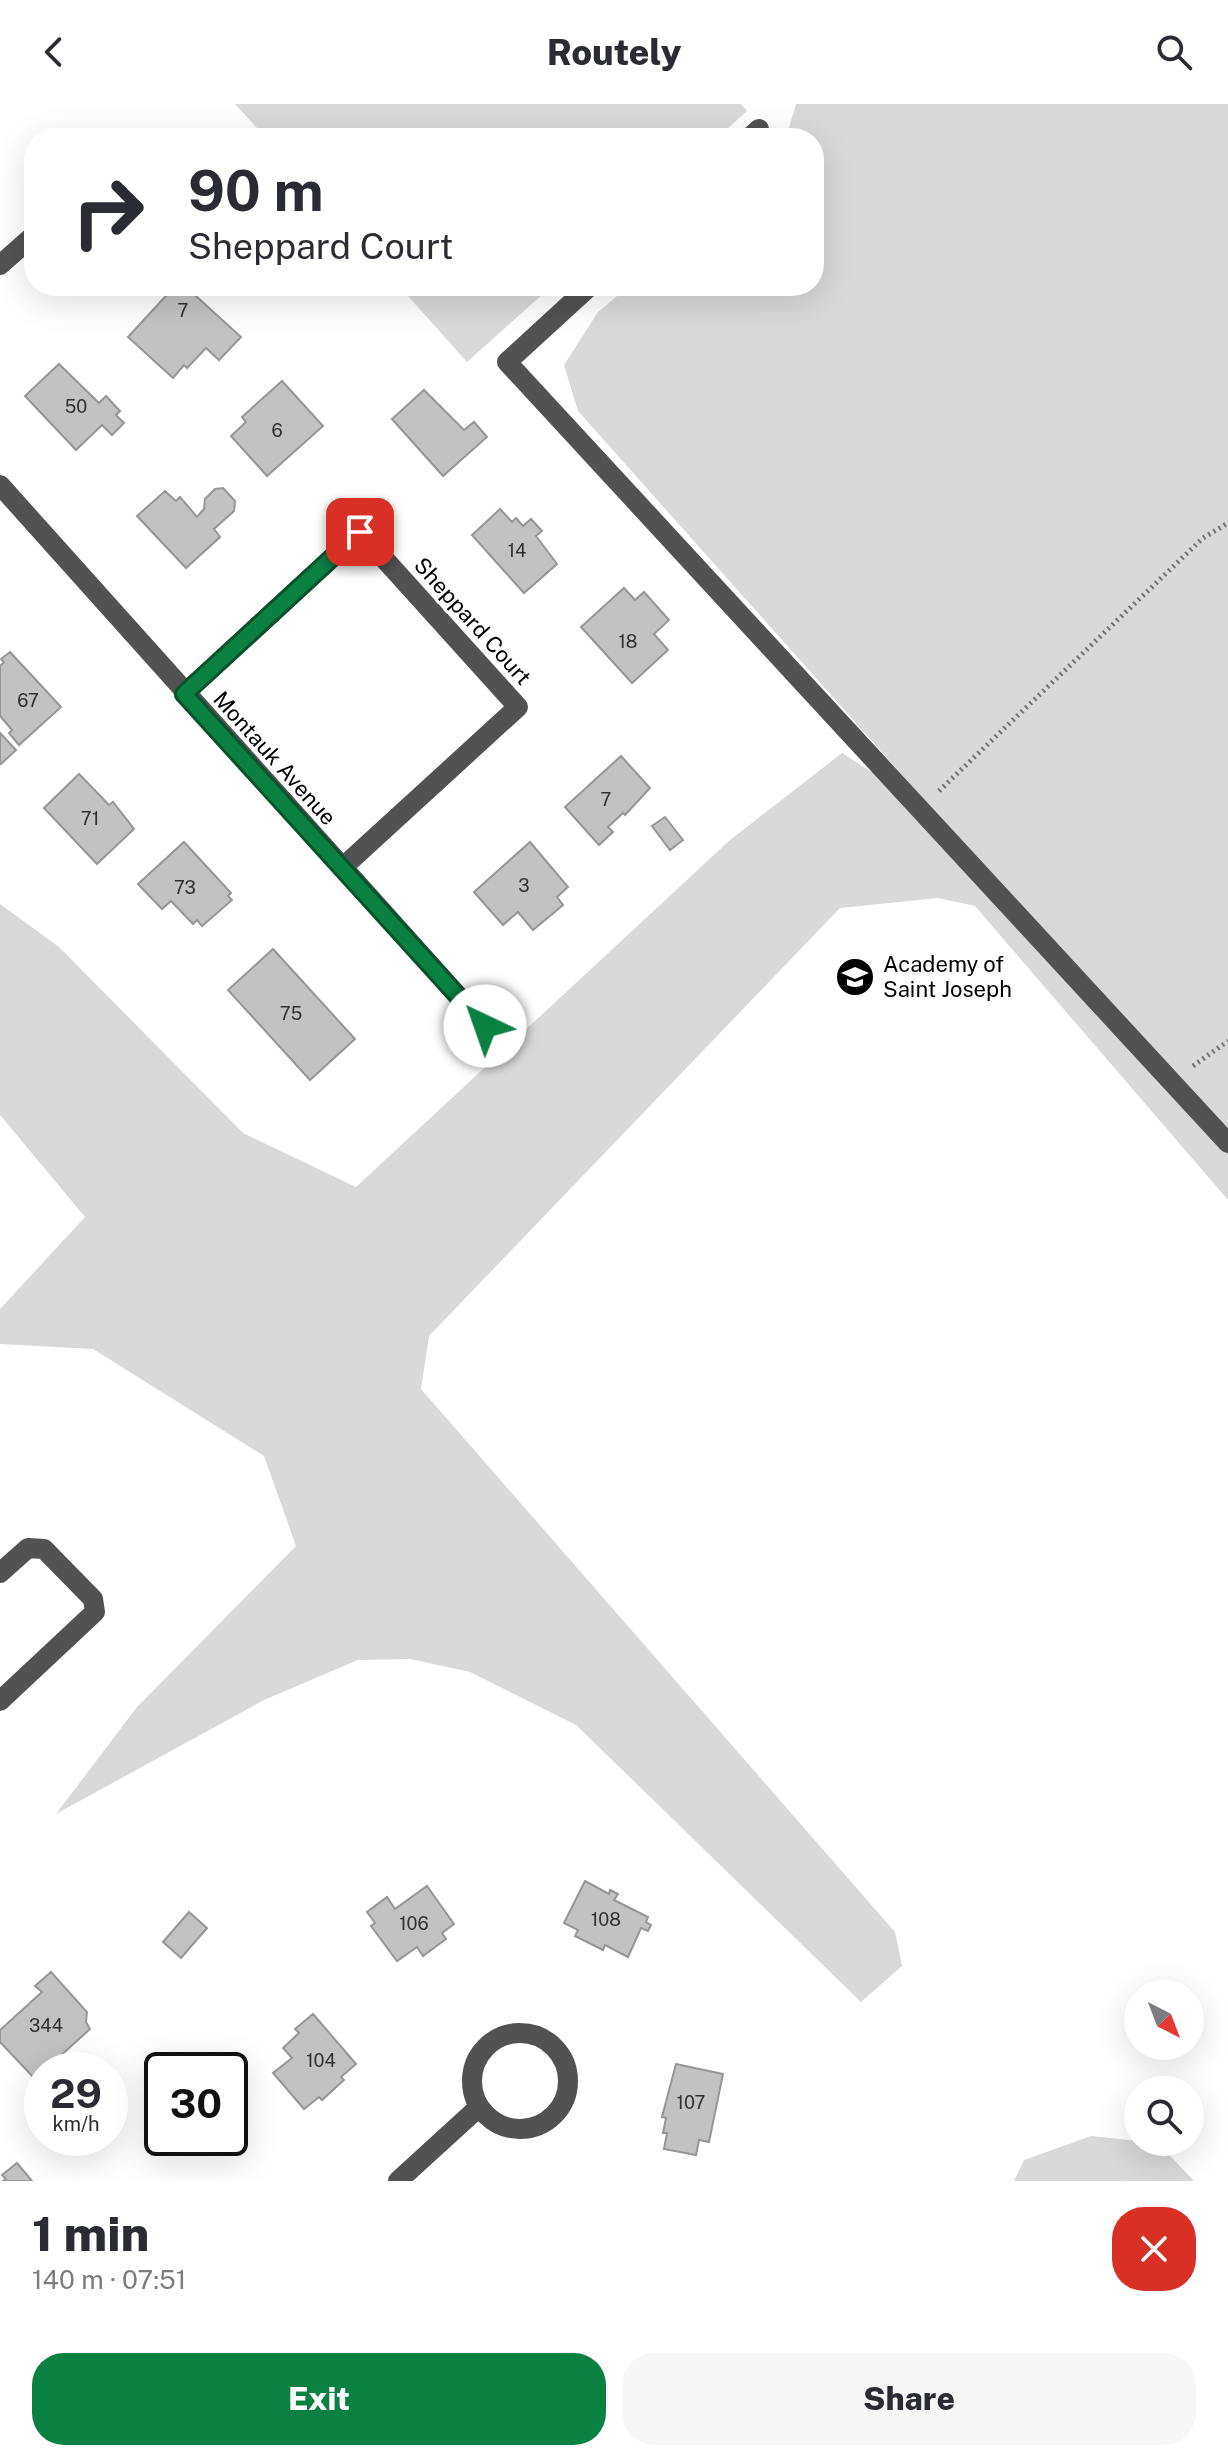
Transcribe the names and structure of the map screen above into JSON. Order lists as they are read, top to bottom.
{
  "streets": {
    "street": ["Sheppard Court", "Montauk Avenue"]
  },
  "crossings": [
    ["Sheppard Court", "Montauk Avenue"]
  ],
  "places": {
    "school or university": ["Academy of Saint Joseph"]
  },
  "house_numbers": [
    "7",
    "50",
    "6",
    "14",
    "18",
    "67",
    "7",
    "71",
    "3",
    "73",
    "75",
    "108",
    "106",
    "344",
    "104",
    "107"
  ],
  "north": "bottom right",
  "page": {
    "header": "Routely",
    "turn": ["90 m", "Sheppard Court"],
    "speed": "29 km/h",
    "limit": "30",
    "heading": ["1 min", "140 m · 07:51"],
    "buttons": ["Exit", "Share"]
  }
}
